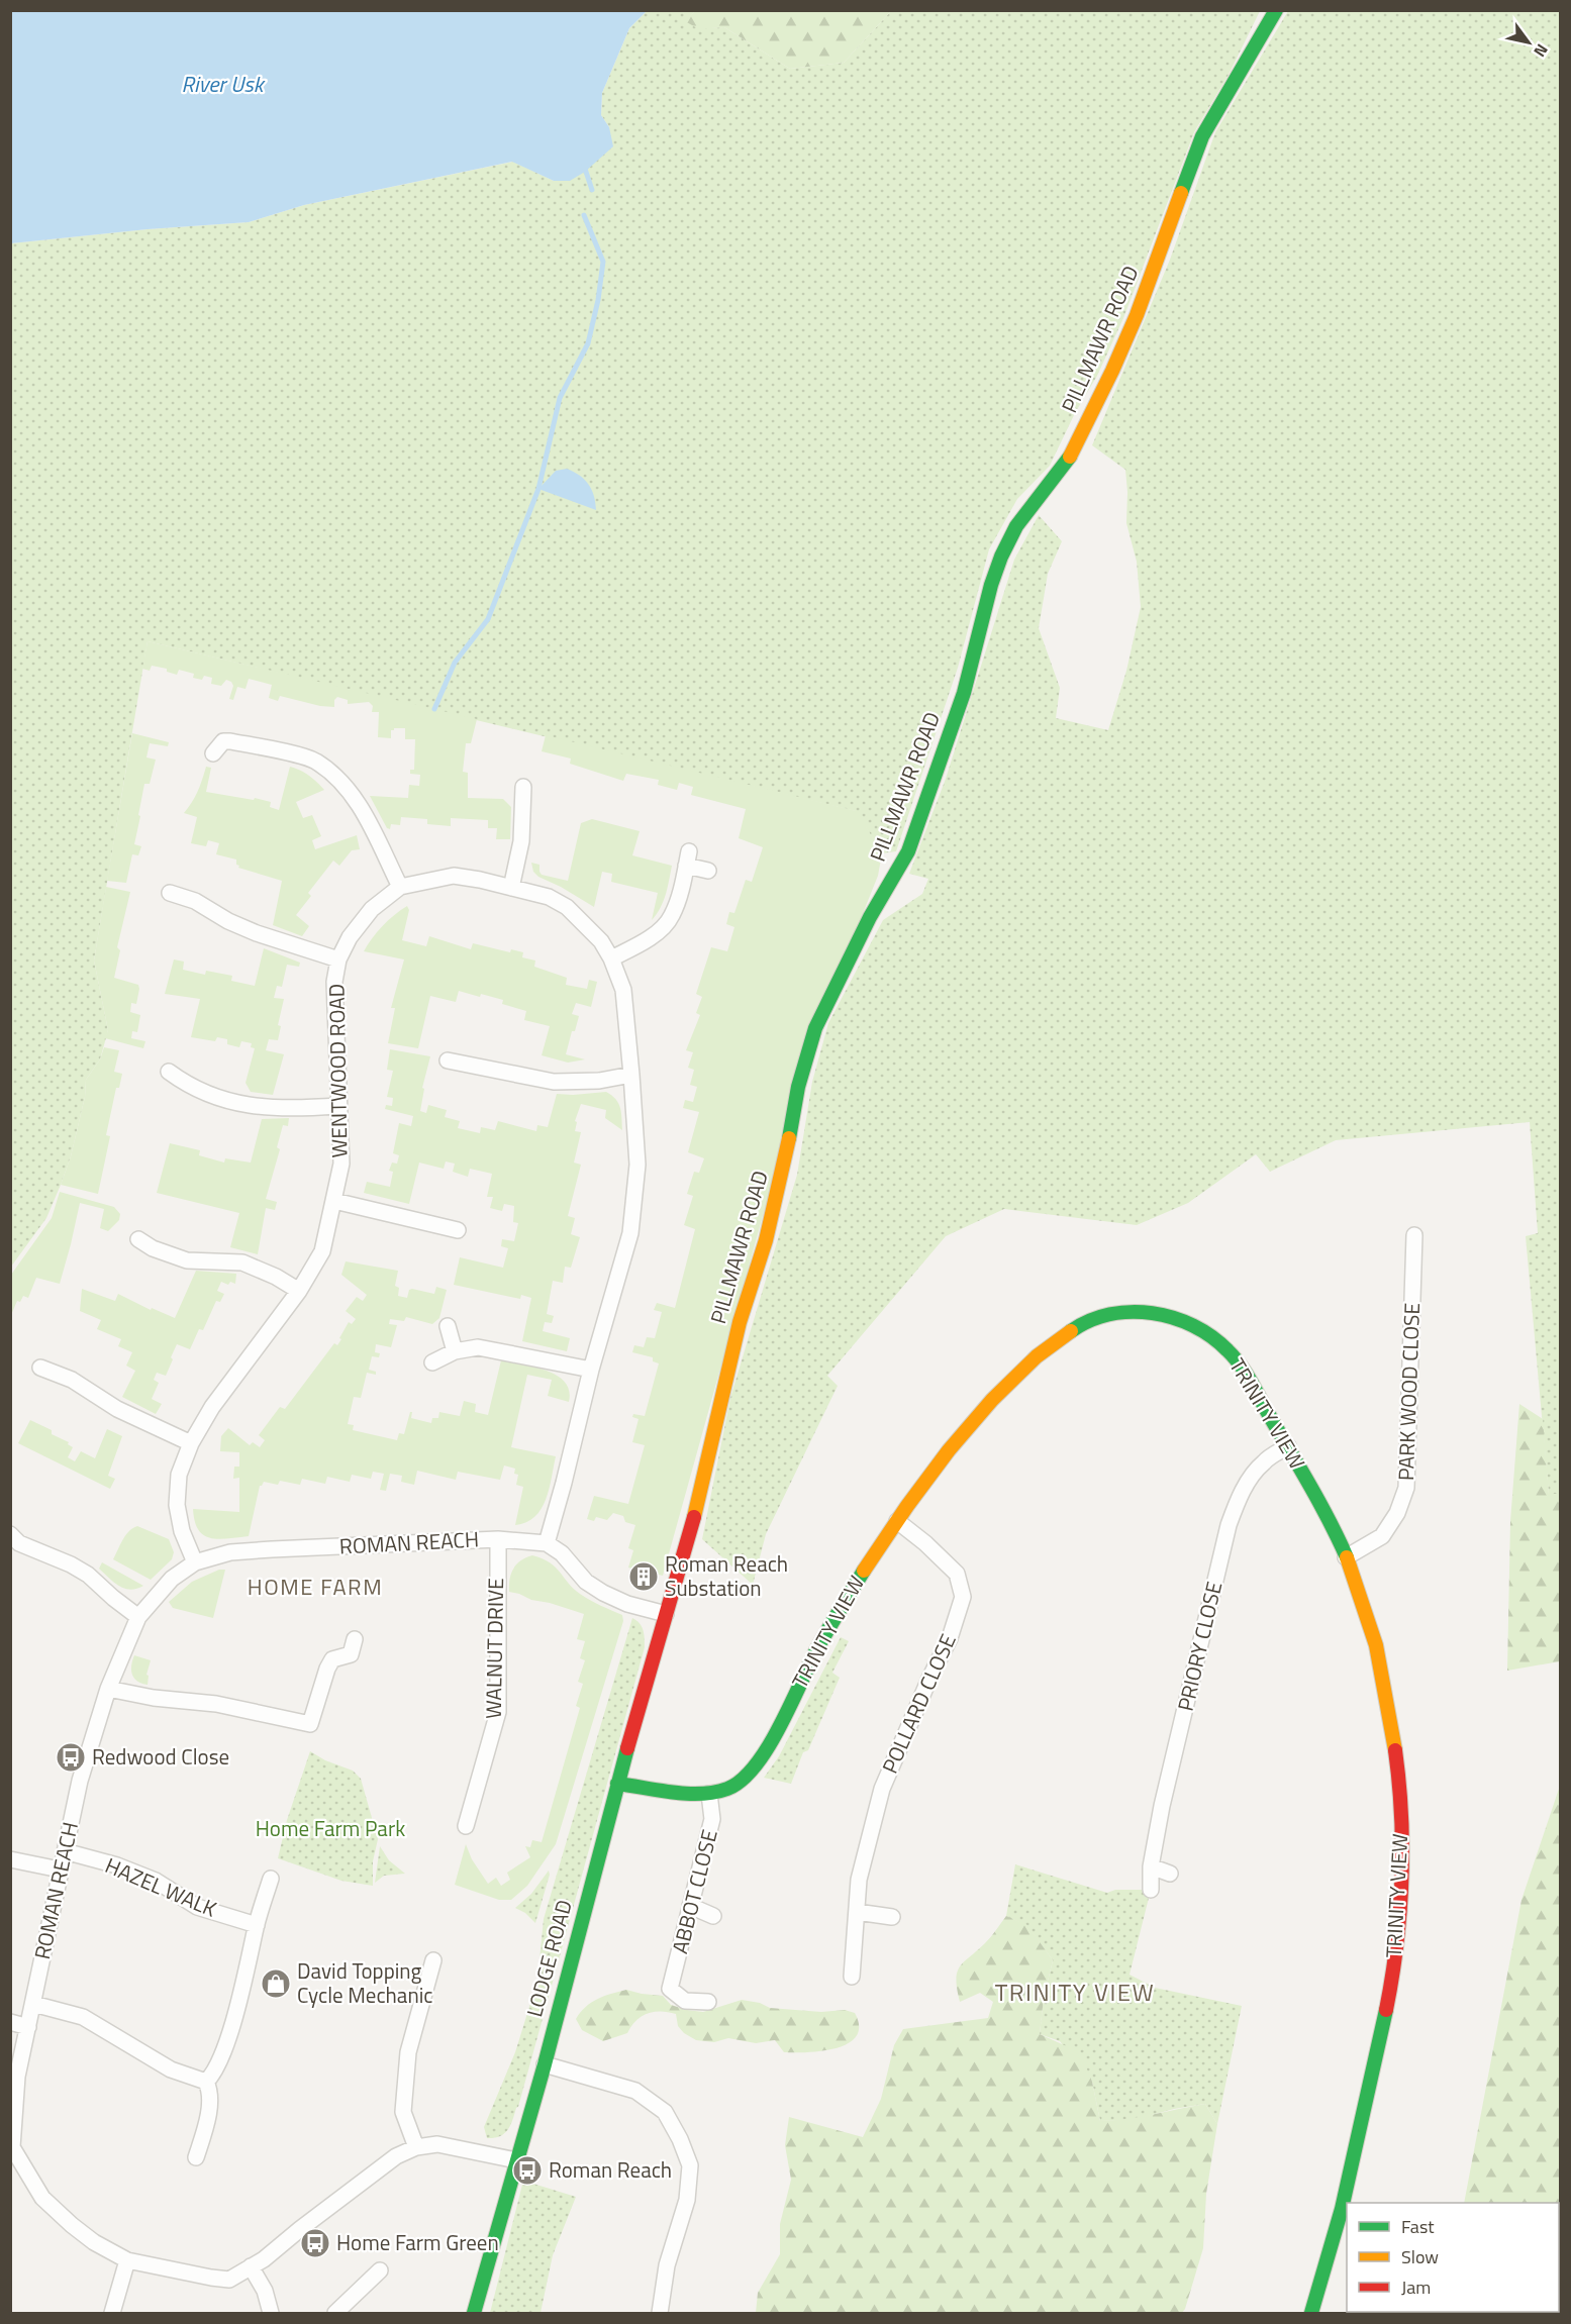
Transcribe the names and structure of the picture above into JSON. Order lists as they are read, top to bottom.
{
  "streets": {
    "street": [
      "PILLMAWR ROAD",
      "WENTWOOD ROAD",
      "PARK WOOD CLOSE",
      "TRINITY VIEW",
      "ROMAN REACH",
      "PRIORY CLOSE",
      "WALNUT DRIVE",
      "POLLARD CLOSE",
      "HAZEL WALK",
      "ABBOT CLOSE",
      "LODGE ROAD"
    ]
  },
  "crossings": [
    ["PILLMAWR ROAD", "LODGE ROAD"],
    ["WENTWOOD ROAD", "ROMAN REACH"],
    ["PARK WOOD CLOSE", "TRINITY VIEW"],
    ["TRINITY VIEW", "PRIORY CLOSE"],
    ["TRINITY VIEW", "POLLARD CLOSE"],
    ["TRINITY VIEW", "ABBOT CLOSE"],
    ["TRINITY VIEW", "LODGE ROAD"],
    ["ROMAN REACH", "WALNUT DRIVE"],
    ["ROMAN REACH", "HAZEL WALK"],
    ["ROMAN REACH", "LODGE ROAD"]
  ],
  "districts": ["HOME FARM", "TRINITY VIEW"],
  "water": ["River Usk"],
  "parks": ["Home Farm Park"],
  "places": {
    "building": ["Roman Reach Substation"],
    "bus stop": ["Redwood Close", "Roman Reach", "Home Farm Green"],
    "shop": ["David Topping Cycle Mechanic"]
  },
  "legend": ["Fast", "Slow", "Jam"],
  "north": "bottom right"
}
